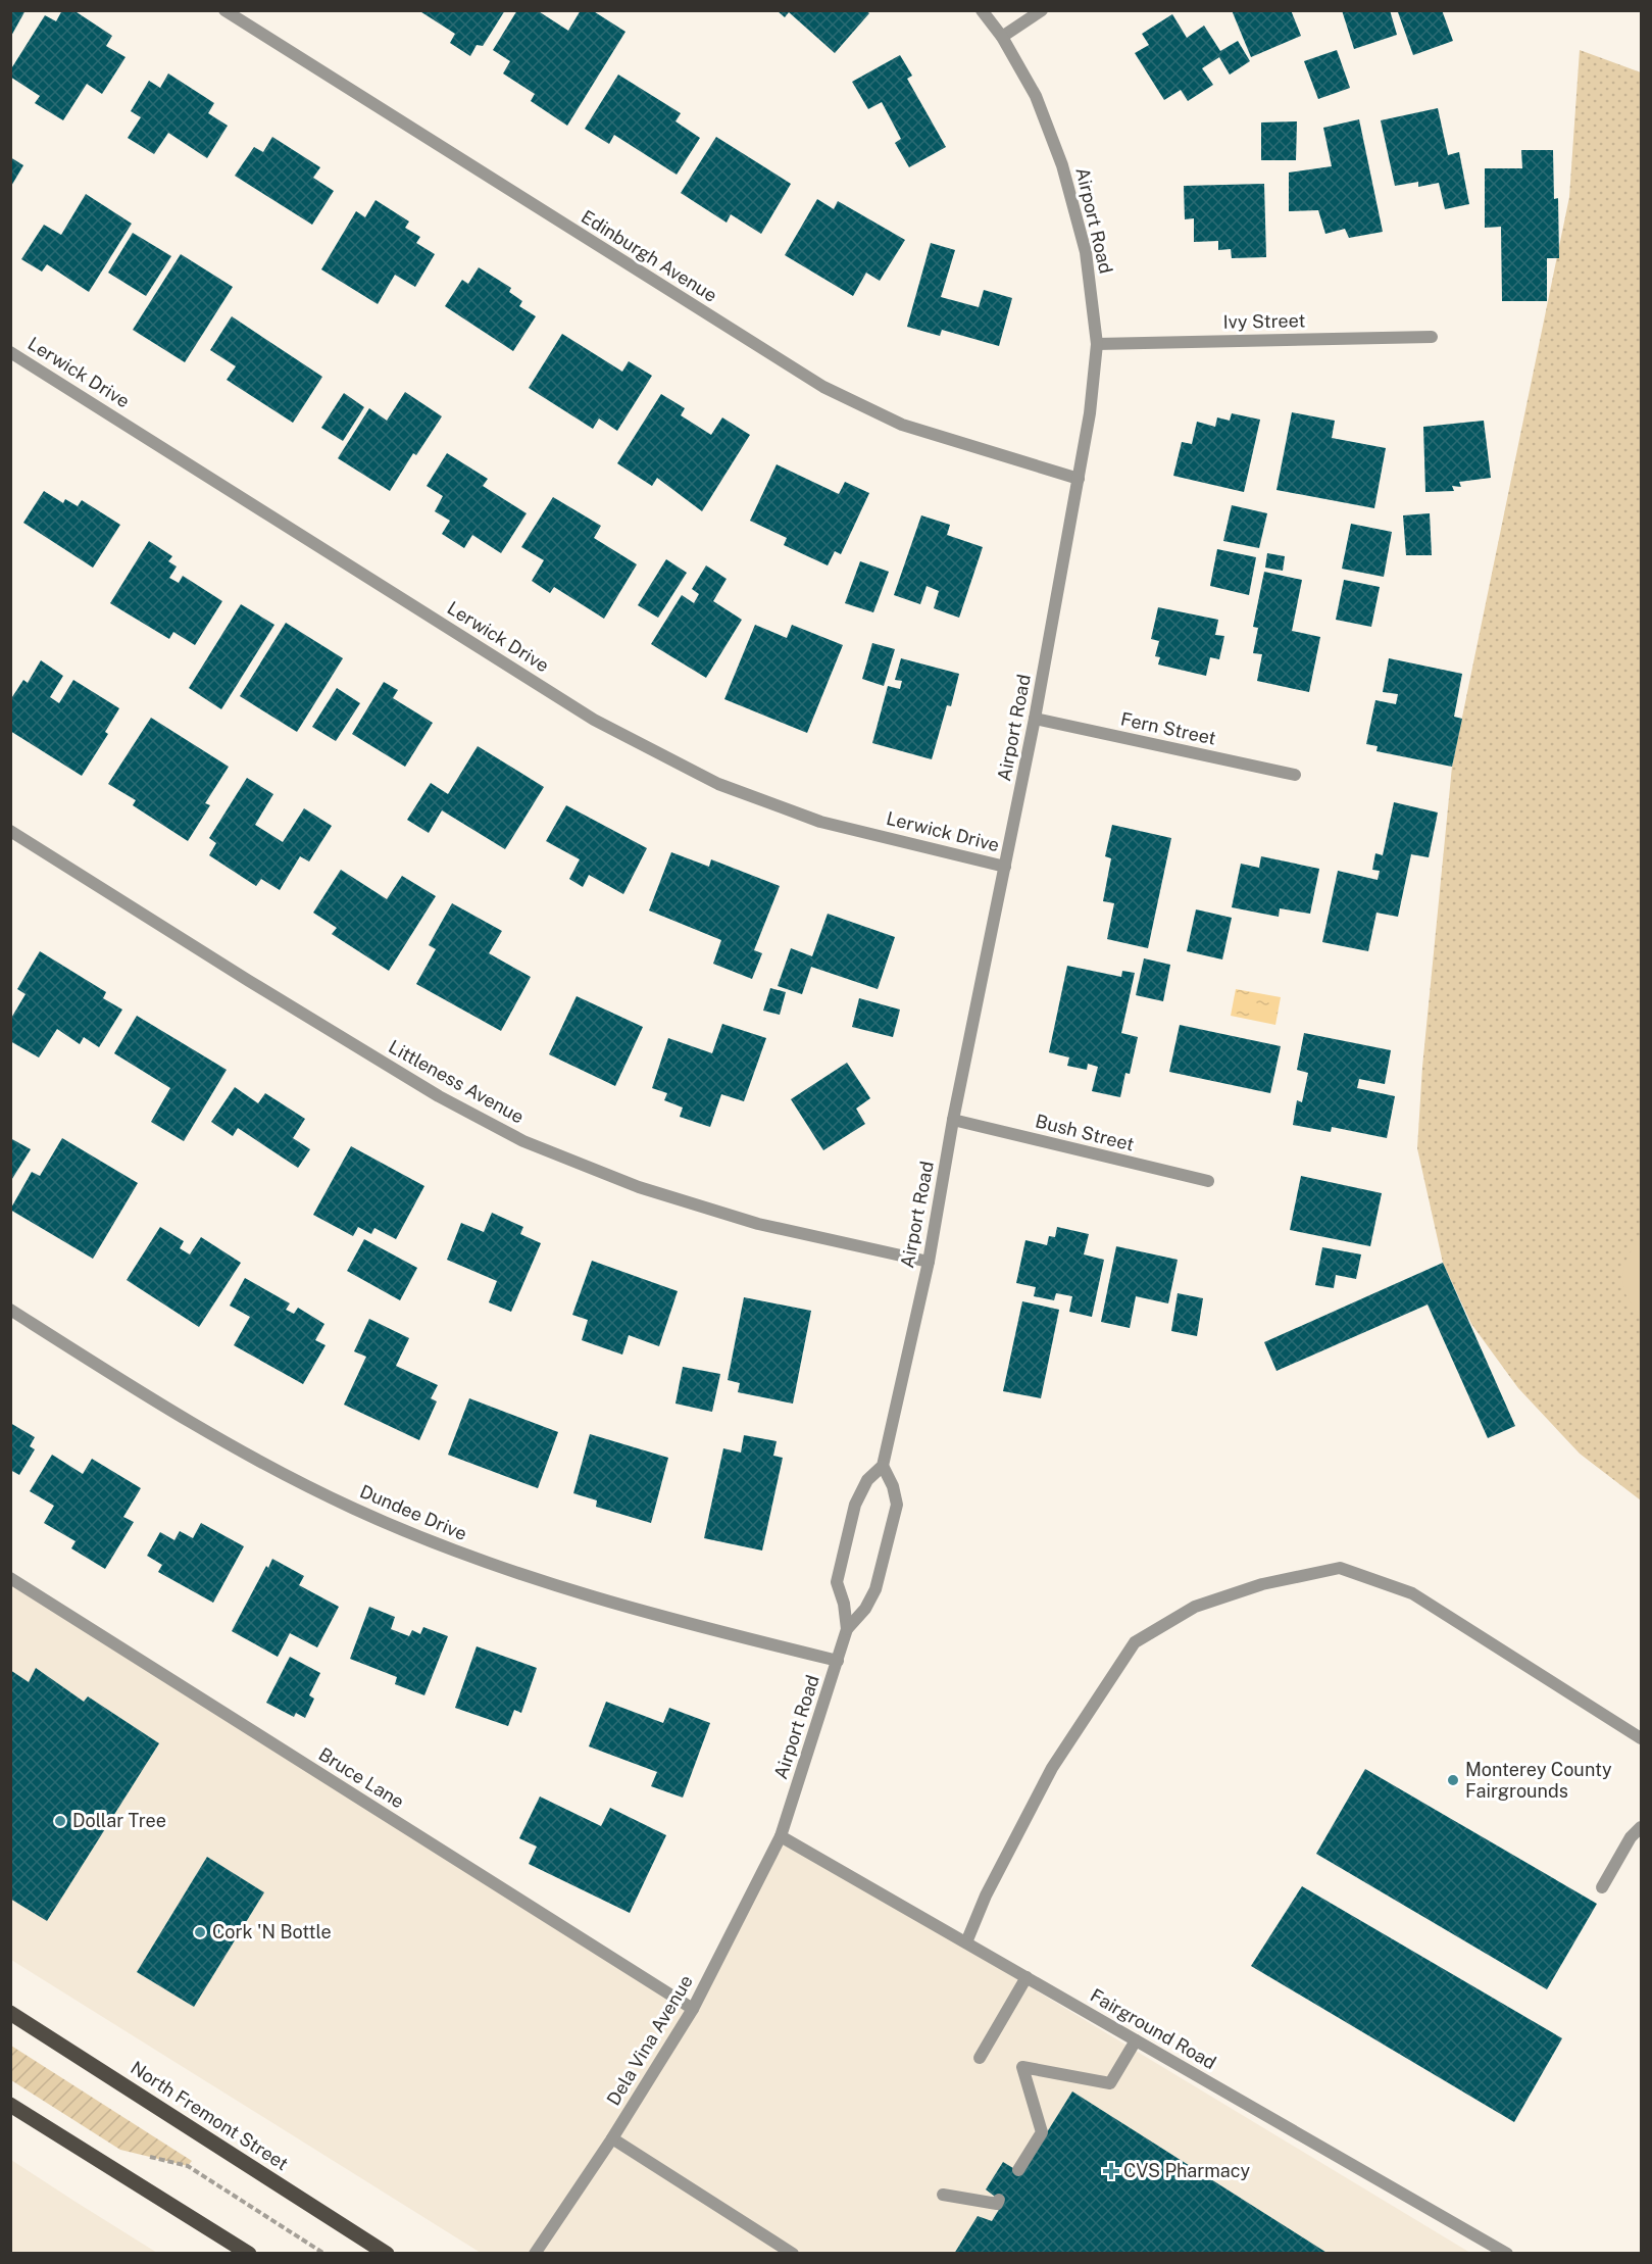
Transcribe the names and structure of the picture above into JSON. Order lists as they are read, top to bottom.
{
  "streets": {
    "main road": ["North Fremont Street"],
    "street": [
      "Airport Road",
      "Edinburgh Avenue",
      "Ivy Street",
      "Lerwick Drive",
      "Fern Street",
      "Littleness Avenue",
      "Bush Street",
      "Dundee Drive",
      "Bruce Lane",
      "Fairground Road",
      "Dela Vina Avenue"
    ]
  },
  "crossings": [
    ["Airport Road", "Edinburgh Avenue"],
    ["Airport Road", "Ivy Street"],
    ["Airport Road", "Lerwick Drive"],
    ["Airport Road", "Fern Street"],
    ["Airport Road", "Littleness Avenue"],
    ["Airport Road", "Bush Street"],
    ["Airport Road", "Dundee Drive"],
    ["Airport Road", "Fairground Road"],
    ["Airport Road", "Dela Vina Avenue"],
    ["Bruce Lane", "Dela Vina Avenue"],
    ["Fairground Road", "Dela Vina Avenue"]
  ],
  "places": {
    "other": ["Monterey County Fairgrounds", "Dollar Tree", "Cork 'N Bottle"],
    "health": ["CVS Pharmacy"]
  }
}
